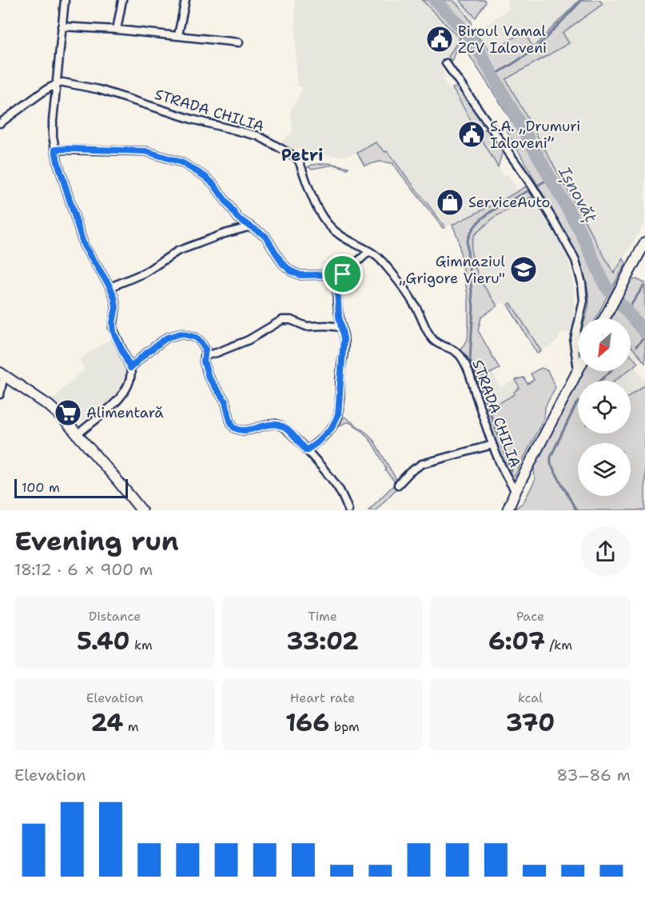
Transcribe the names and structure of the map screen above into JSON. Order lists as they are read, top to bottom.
{
  "streets": {
    "street": ["STRADA CHILIA"]
  },
  "districts": ["Petri"],
  "water": ["Ișnovăț"],
  "places": {
    "public building": ["Biroul Vamal ZCV Ialoveni", "S.A. „Drumuri Ialoveni”"],
    "shop": ["ServiceAuto"],
    "school or university": ["Gimnaziul ,,Grigore Vieru\""],
    "supermarket": ["Alimentară"]
  },
  "scale_bar": "100 m",
  "north": "bottom left",
  "page": {
    "scale": "100 m",
    "heading": ["Evening run", "18:12 · 6 × 900 m"],
    "stats": [
      ["Distance", "5.40 km"],
      ["Time", "33:02"],
      ["Pace", "6:07 /km"],
      ["Elevation", "24 m"],
      ["Heart rate", "166 bpm"],
      ["kcal", "370"]
    ],
    "chart": ["Elevation", "83–86 m"]
  }
}
